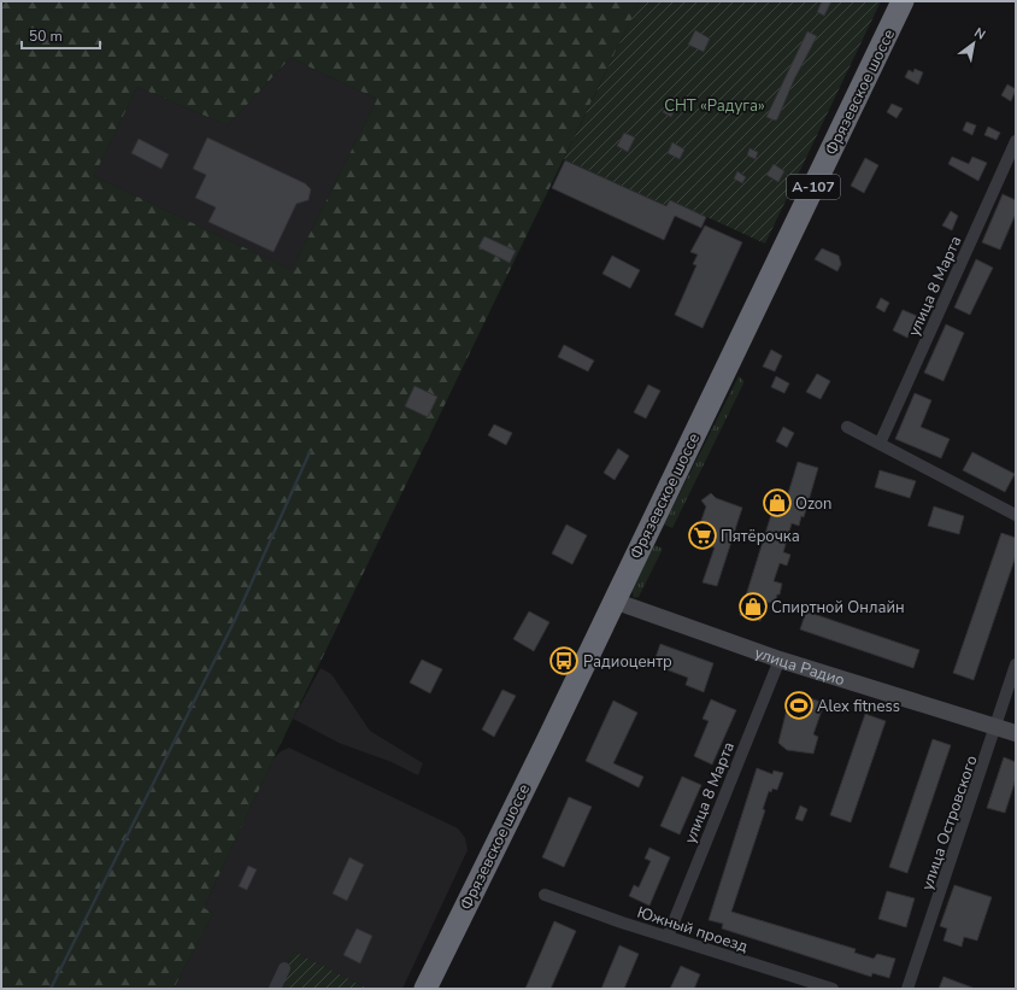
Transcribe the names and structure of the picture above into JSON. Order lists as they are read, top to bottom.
{
  "streets": {
    "highway": ["Фрязевское шоссе", "А-107"],
    "main road": ["улица Радио"],
    "street": ["улица 8 Марта", "улица Островского", "Южный проезд"]
  },
  "crossings": [
    ["Фрязевское шоссе", "улица Радио"],
    ["улица 8 Марта", "улица Радио"],
    ["улица 8 Марта", "Южный проезд"],
    ["улица Радио", "улица Островского"]
  ],
  "parks": ["СНТ «Радуга»"],
  "places": {
    "shop": ["Ozon", "Спиртной Онлайн"],
    "supermarket": ["Пятёрочка"],
    "bus stop": ["Радиоцентр"],
    "sports": ["Alex fitness"]
  },
  "scale_bar": "50 m",
  "north": "top right"
}
